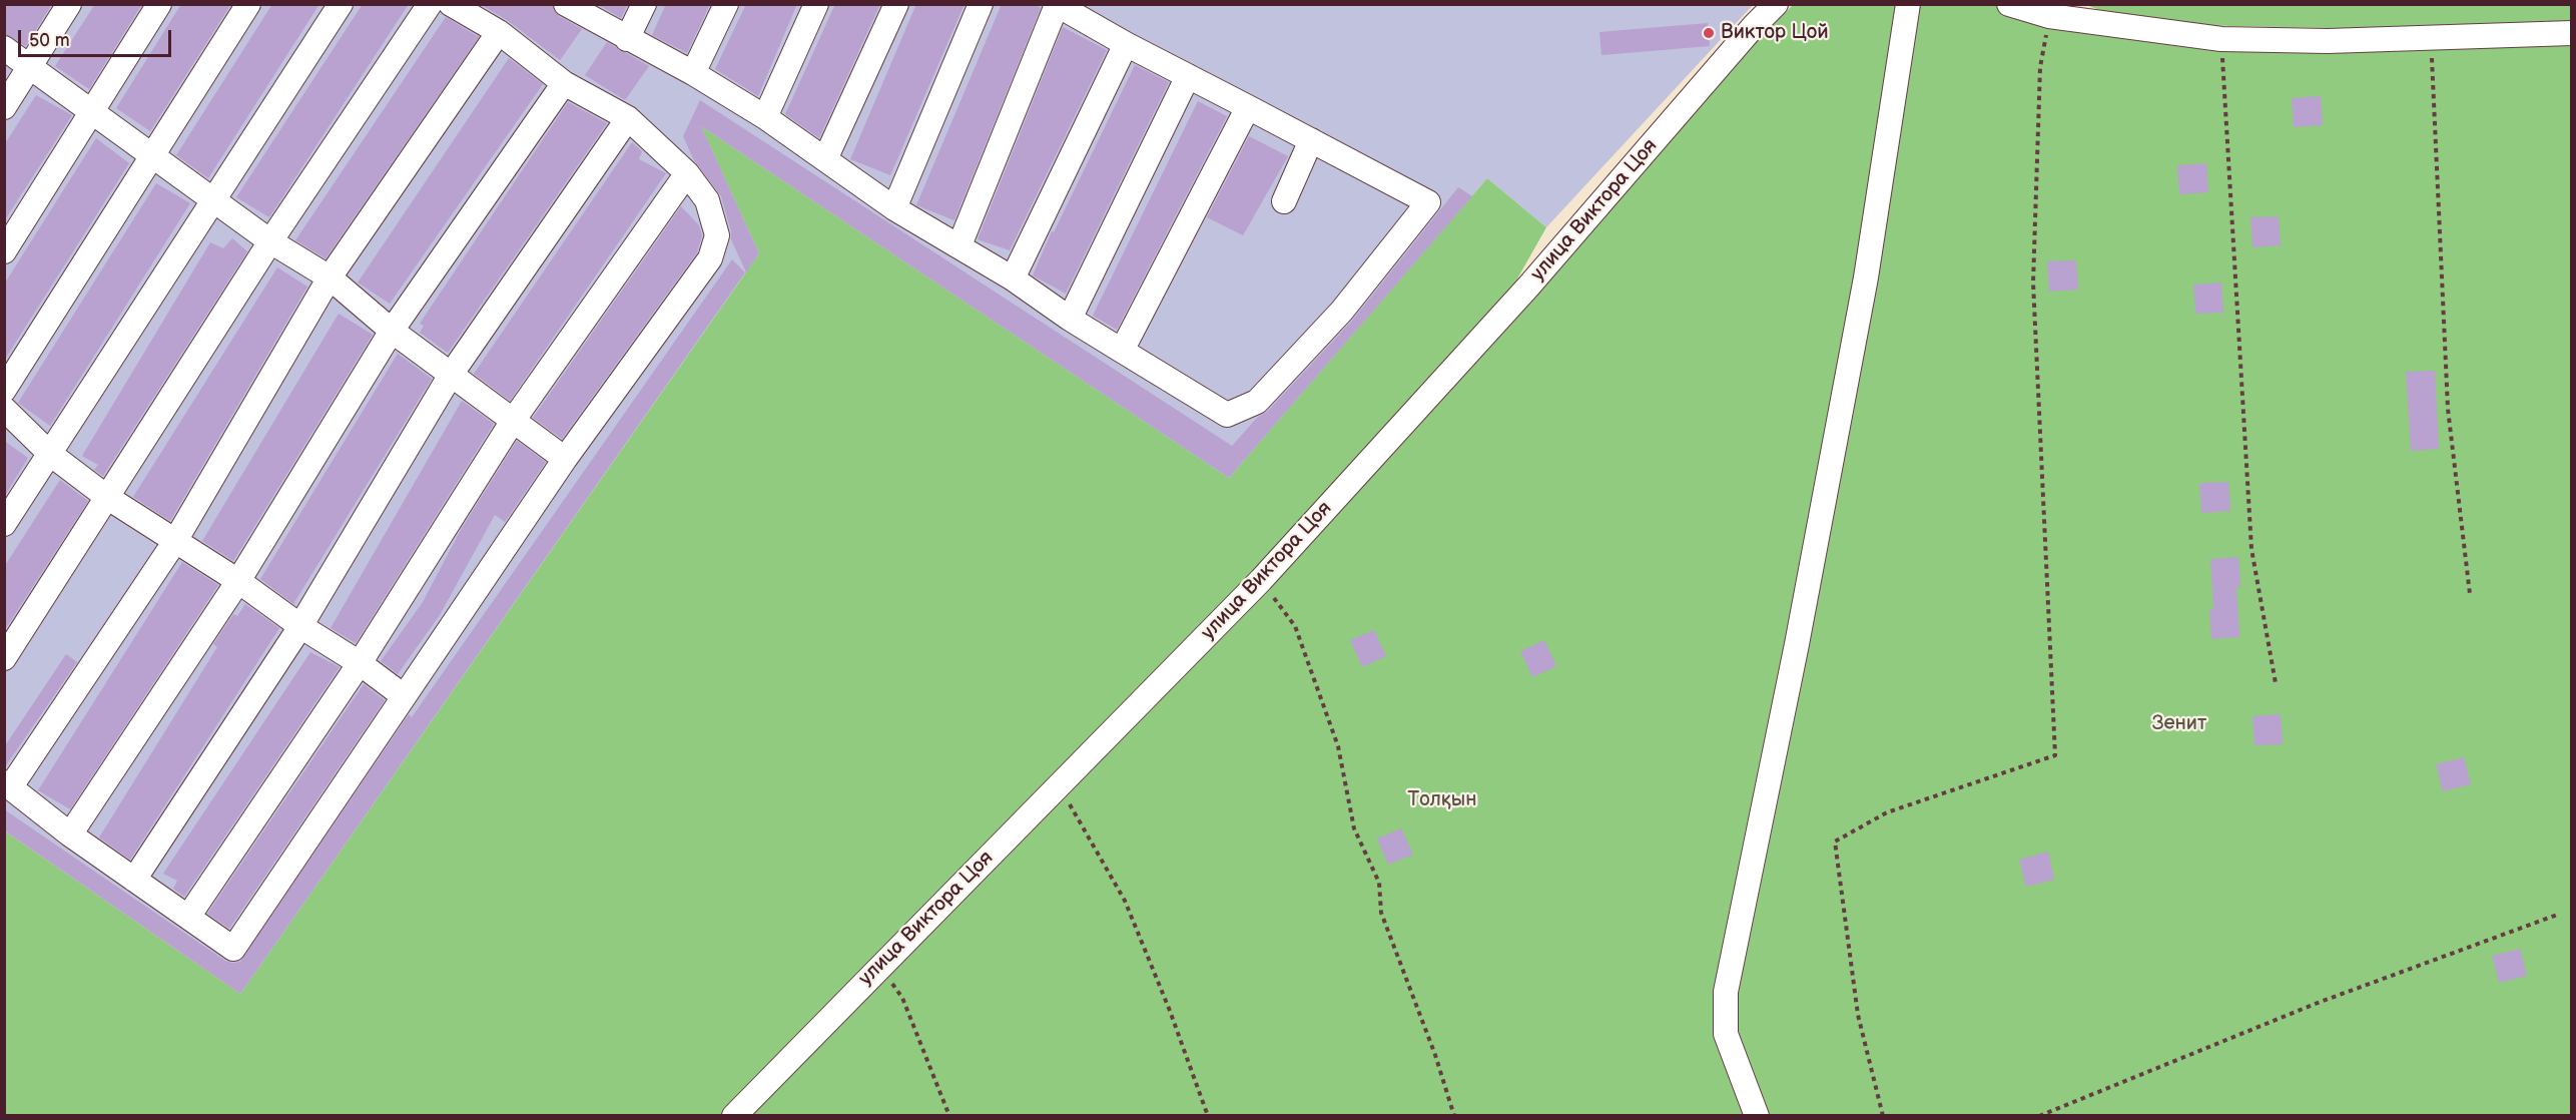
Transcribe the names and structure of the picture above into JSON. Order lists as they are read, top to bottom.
{
  "streets": {
    "street": ["улица Виктора Цоя"]
  },
  "parks": ["Зенит", "Толқын"],
  "places": ["Виктор Цой"],
  "scale_bar": "50 m"
}
